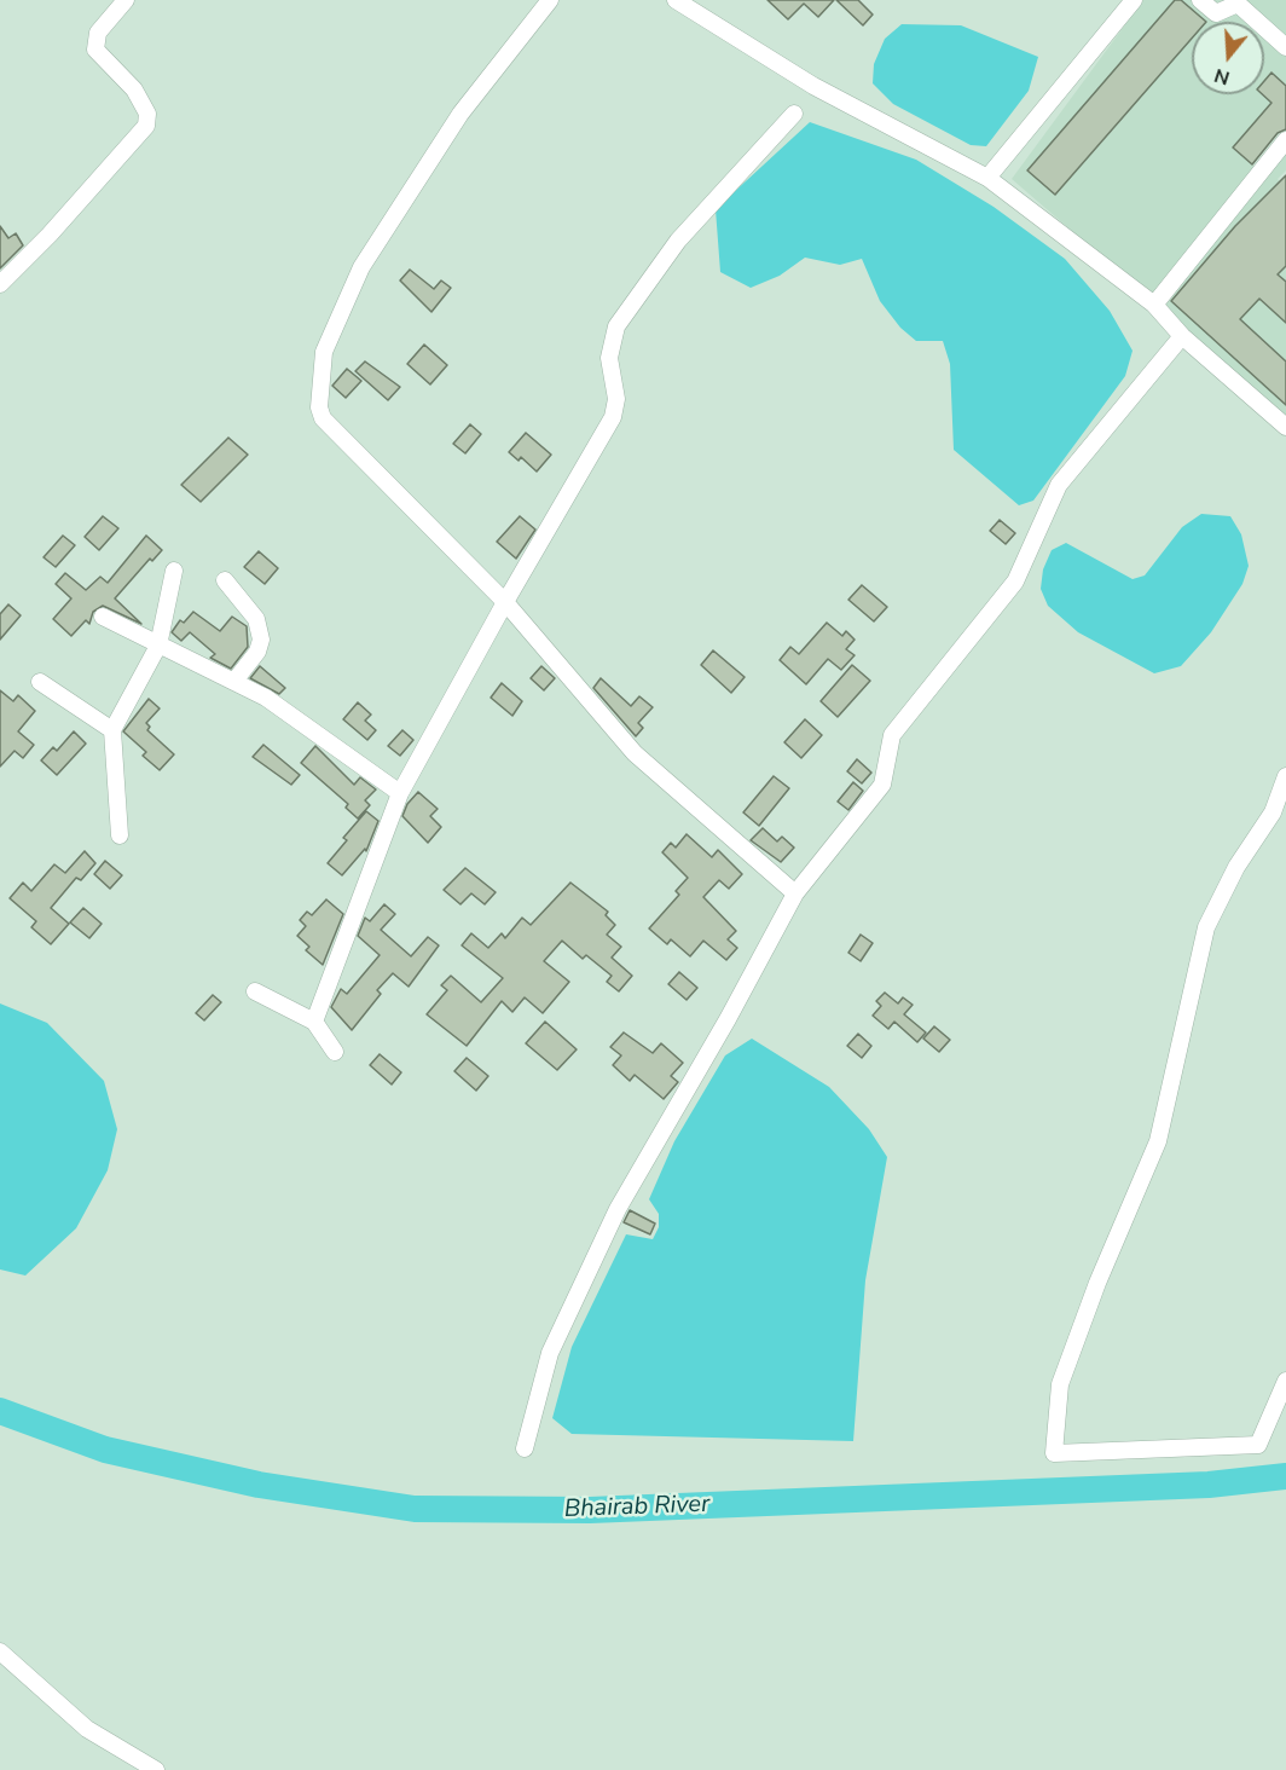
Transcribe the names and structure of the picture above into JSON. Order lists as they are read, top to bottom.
{
  "water": ["Bhairab River"],
  "north": "bottom"
}
